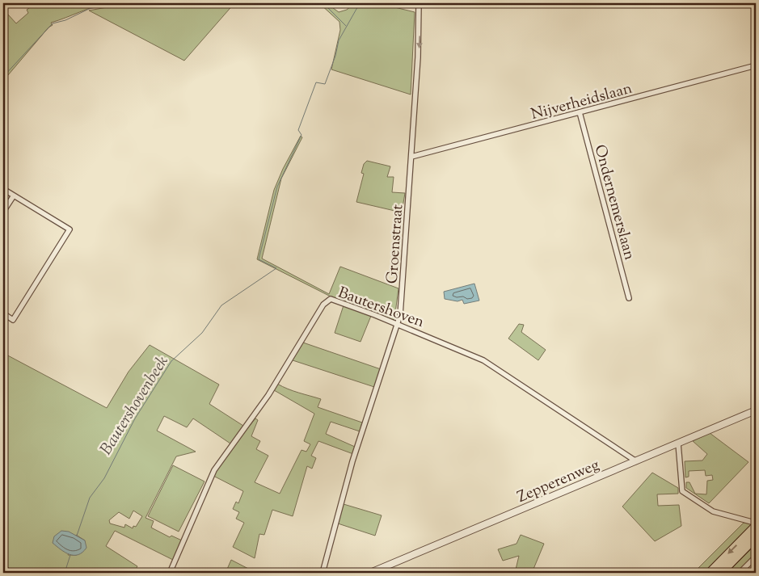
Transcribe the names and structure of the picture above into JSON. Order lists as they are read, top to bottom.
{
  "streets": {
    "street": [
      "Nijverheidslaan",
      "Ondernemerslaan",
      "Groenstraat",
      "Bautershoven",
      "Zepperenweg"
    ]
  },
  "crossings": [
    ["Nijverheidslaan", "Ondernemerslaan"],
    ["Nijverheidslaan", "Groenstraat"],
    ["Groenstraat", "Bautershoven"],
    ["Bautershoven", "Zepperenweg"]
  ],
  "water": ["Bautershovenbeek"]
}
